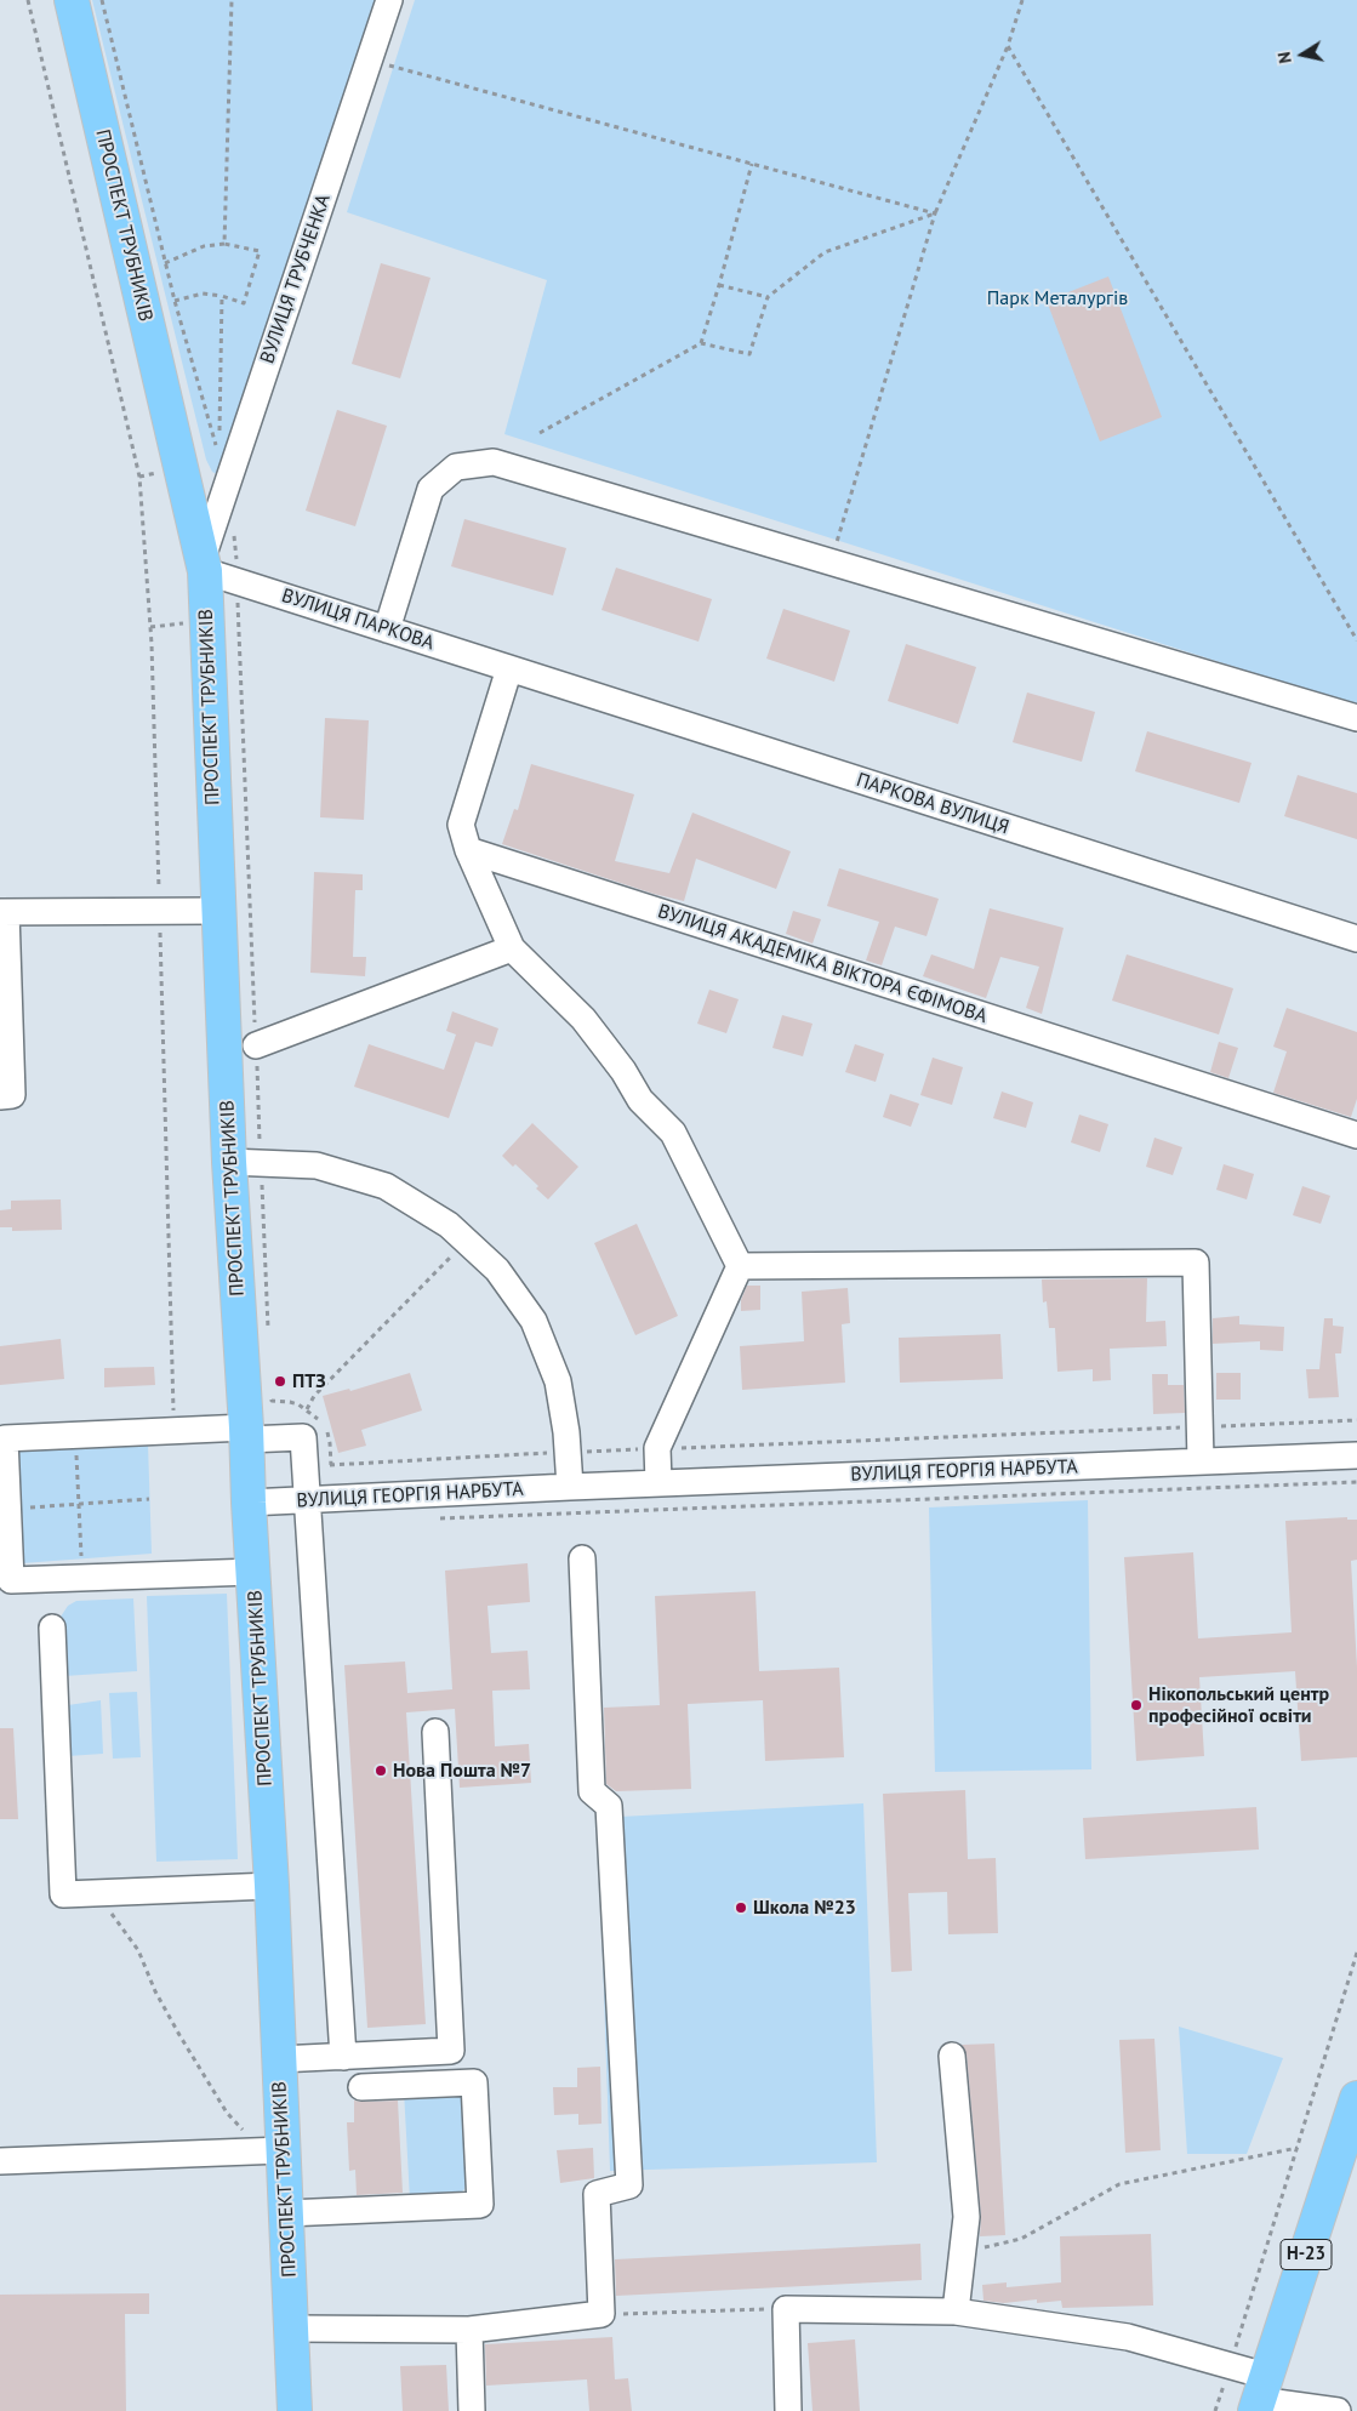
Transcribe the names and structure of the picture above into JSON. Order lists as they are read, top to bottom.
{
  "streets": {
    "main road": ["ПРОСПЕКТ ТРУБНИКІВ", "Н-23"],
    "street": [
      "ВУЛИЦЯ ТРУБЧЕНКА",
      "ВУЛИЦЯ ПАРКОВА",
      "ПАРКОВА ВУЛИЦЯ",
      "ВУЛИЦЯ АКАДЕМІКА ВІКТОРА ЄФІМОВА",
      "ВУЛИЦЯ ГЕОРГІЯ НАРБУТА"
    ]
  },
  "crossings": [
    ["ПРОСПЕКТ ТРУБНИКІВ", "ВУЛИЦЯ ТРУБЧЕНКА"],
    ["ПРОСПЕКТ ТРУБНИКІВ", "ВУЛИЦЯ ПАРКОВА"],
    ["ПРОСПЕКТ ТРУБНИКІВ", "ВУЛИЦЯ ГЕОРГІЯ НАРБУТА"],
    ["ВУЛИЦЯ ТРУБЧЕНКА", "ВУЛИЦЯ ПАРКОВА"],
    ["ВУЛИЦЯ ПАРКОВА", "ПАРКОВА ВУЛИЦЯ"]
  ],
  "parks": ["Парк Металургів"],
  "places": [
    "ПТЗ",
    "Нікопольський центр професійної освіти",
    "Нова Пошта №7",
    "Школа №23"
  ],
  "north": "left"
}
